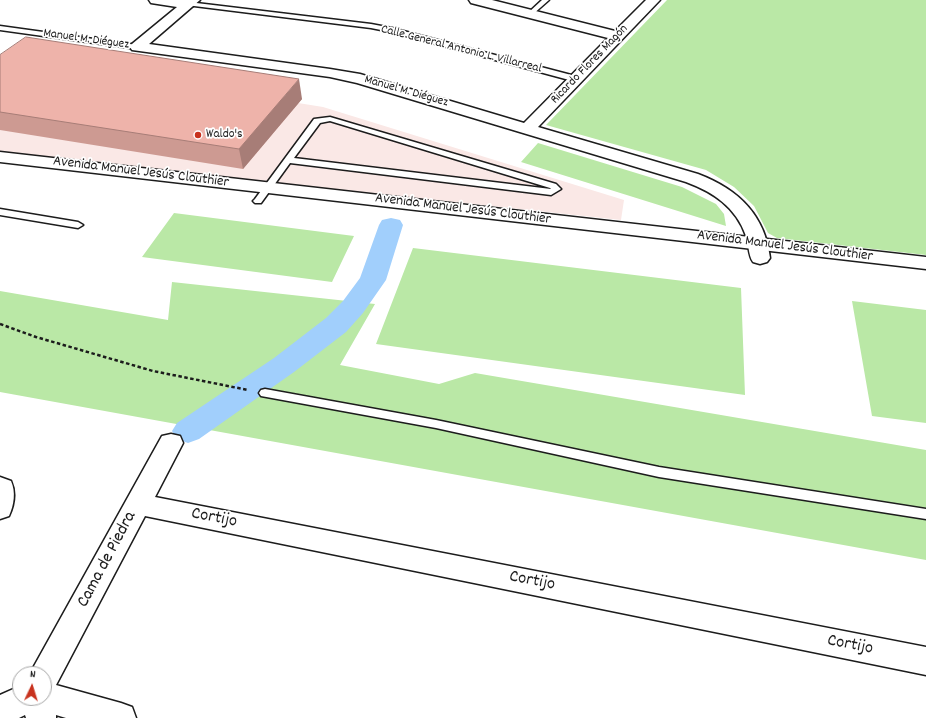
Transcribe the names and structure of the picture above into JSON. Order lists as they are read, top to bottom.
{
  "streets": {
    "street": [
      "Manuel M. Diéguez",
      "Calle General Antonio L. Villarreal",
      "Ricardo Flores Magón",
      "Avenida Manuel Jesús Clouthier",
      "Cortijo",
      "Cama de Piedra"
    ]
  },
  "crossings": [
    ["Manuel M. Diéguez", "Ricardo Flores Magón"],
    ["Manuel M. Diéguez", "Avenida Manuel Jesús Clouthier"],
    ["Calle General Antonio L. Villarreal", "Ricardo Flores Magón"],
    ["Cortijo", "Cama de Piedra"]
  ],
  "places": ["Waldo's"],
  "north": "top"
}
